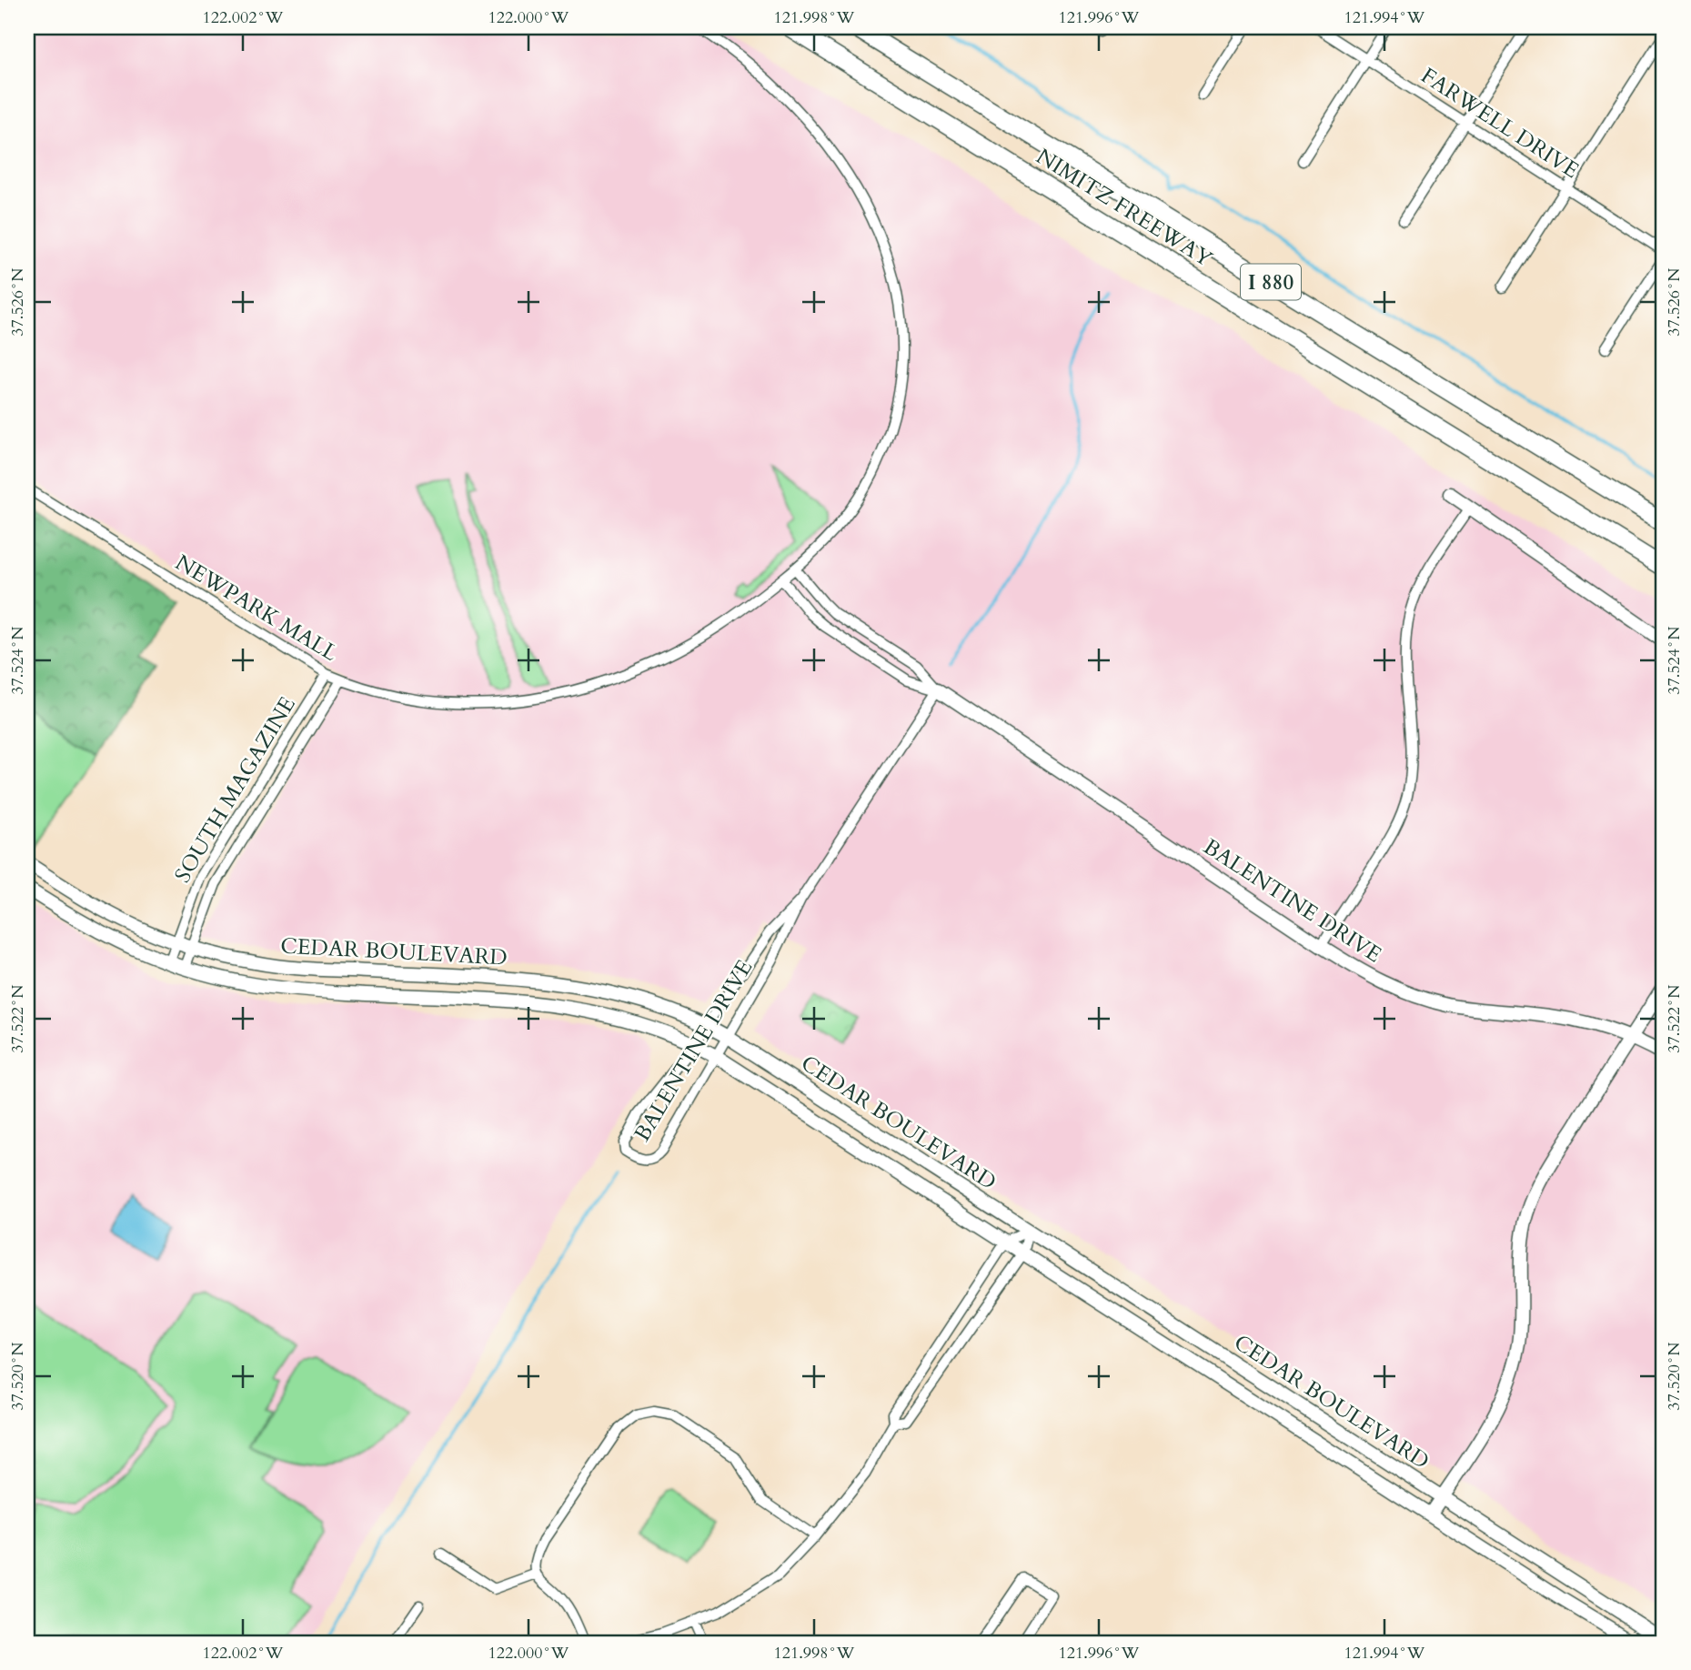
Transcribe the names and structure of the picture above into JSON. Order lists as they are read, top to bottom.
{
  "streets": {
    "highway": ["NIMITZ FREEWAY", "I 880"],
    "main road": ["BALENTINE DRIVE", "CEDAR BOULEVARD"],
    "street": ["FARWELL DRIVE", "NEWPARK MALL", "SOUTH MAGAZINE"]
  },
  "crossings": [
    ["NEWPARK MALL", "SOUTH MAGAZINE"],
    ["NEWPARK MALL", "BALENTINE DRIVE"],
    ["SOUTH MAGAZINE", "CEDAR BOULEVARD"],
    ["BALENTINE DRIVE", "CEDAR BOULEVARD"]
  ],
  "coordinates": [
    "122.002°W",
    "122.000°W",
    "121.998°W",
    "121.996°W",
    "121.994°W",
    "37.526°N",
    "37.524°N",
    "37.522°N",
    "37.520°N"
  ]
}
